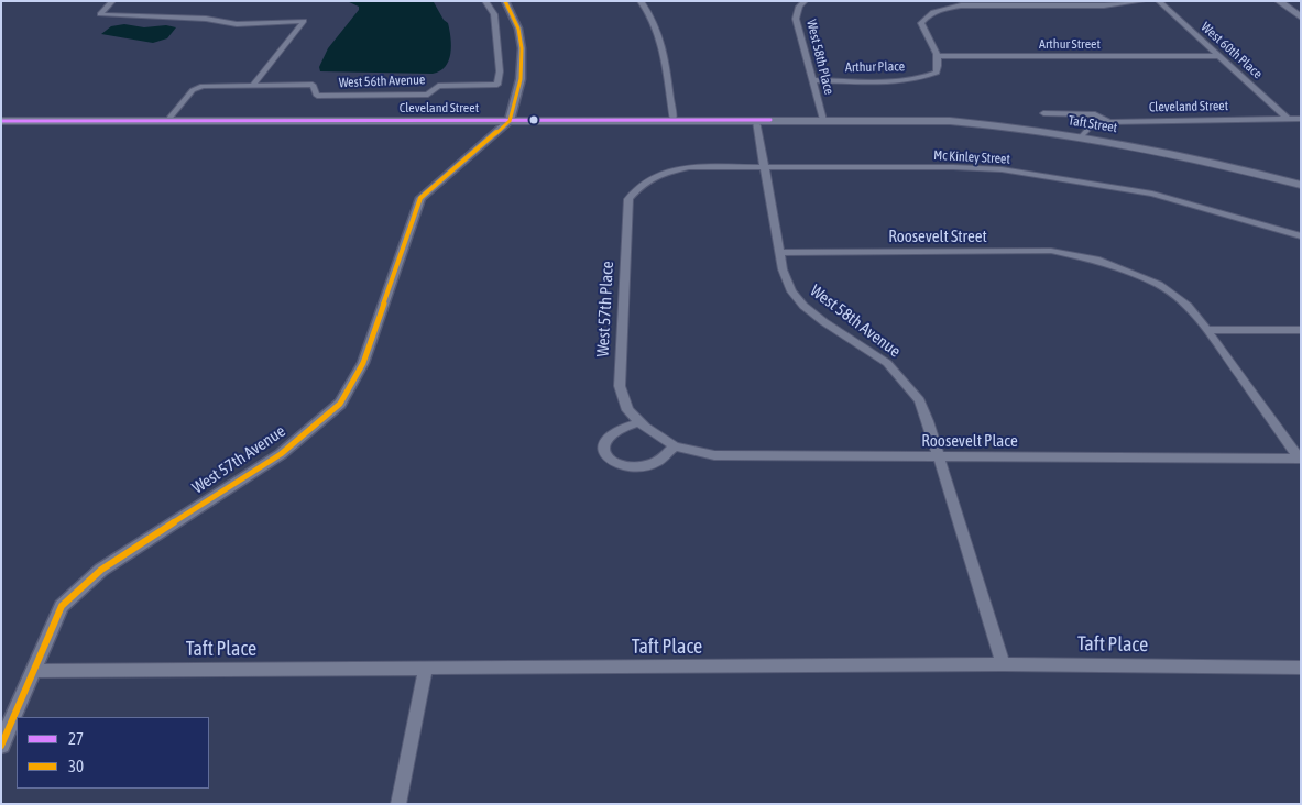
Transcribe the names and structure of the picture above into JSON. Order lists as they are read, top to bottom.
{
  "streets": {
    "main road": ["Cleveland Street", "Taft Street"],
    "street": [
      "Arthur Street",
      "West 60th Place",
      "West 58th Place",
      "Arthur Place",
      "West 56th Avenue",
      "Mc Kinley Street",
      "Roosevelt Street",
      "West 57th Place",
      "West 58th Avenue",
      "Roosevelt Place",
      "West 57th Avenue",
      "Taft Place"
    ]
  },
  "crossings": [
    ["Arthur Street", "West 60th Place"],
    ["Arthur Street", "Arthur Place"],
    ["West 60th Place", "Cleveland Street"],
    ["West 58th Place", "Arthur Place"],
    ["West 58th Place", "Cleveland Street"],
    ["Cleveland Street", "Taft Street"],
    ["Cleveland Street", "West 58th Avenue"],
    ["Cleveland Street", "West 57th Avenue"],
    ["Mc Kinley Street", "West 57th Place"],
    ["Mc Kinley Street", "West 58th Avenue"],
    ["Roosevelt Street", "West 58th Avenue"],
    ["Roosevelt Street", "Roosevelt Place"],
    ["West 57th Place", "Roosevelt Place"],
    ["West 58th Avenue", "Roosevelt Place"],
    ["West 58th Avenue", "Taft Place"],
    ["West 57th Avenue", "Taft Place"]
  ],
  "lines": ["transit line 30", "transit line 27"],
  "legend": ["27", "30"]
}
